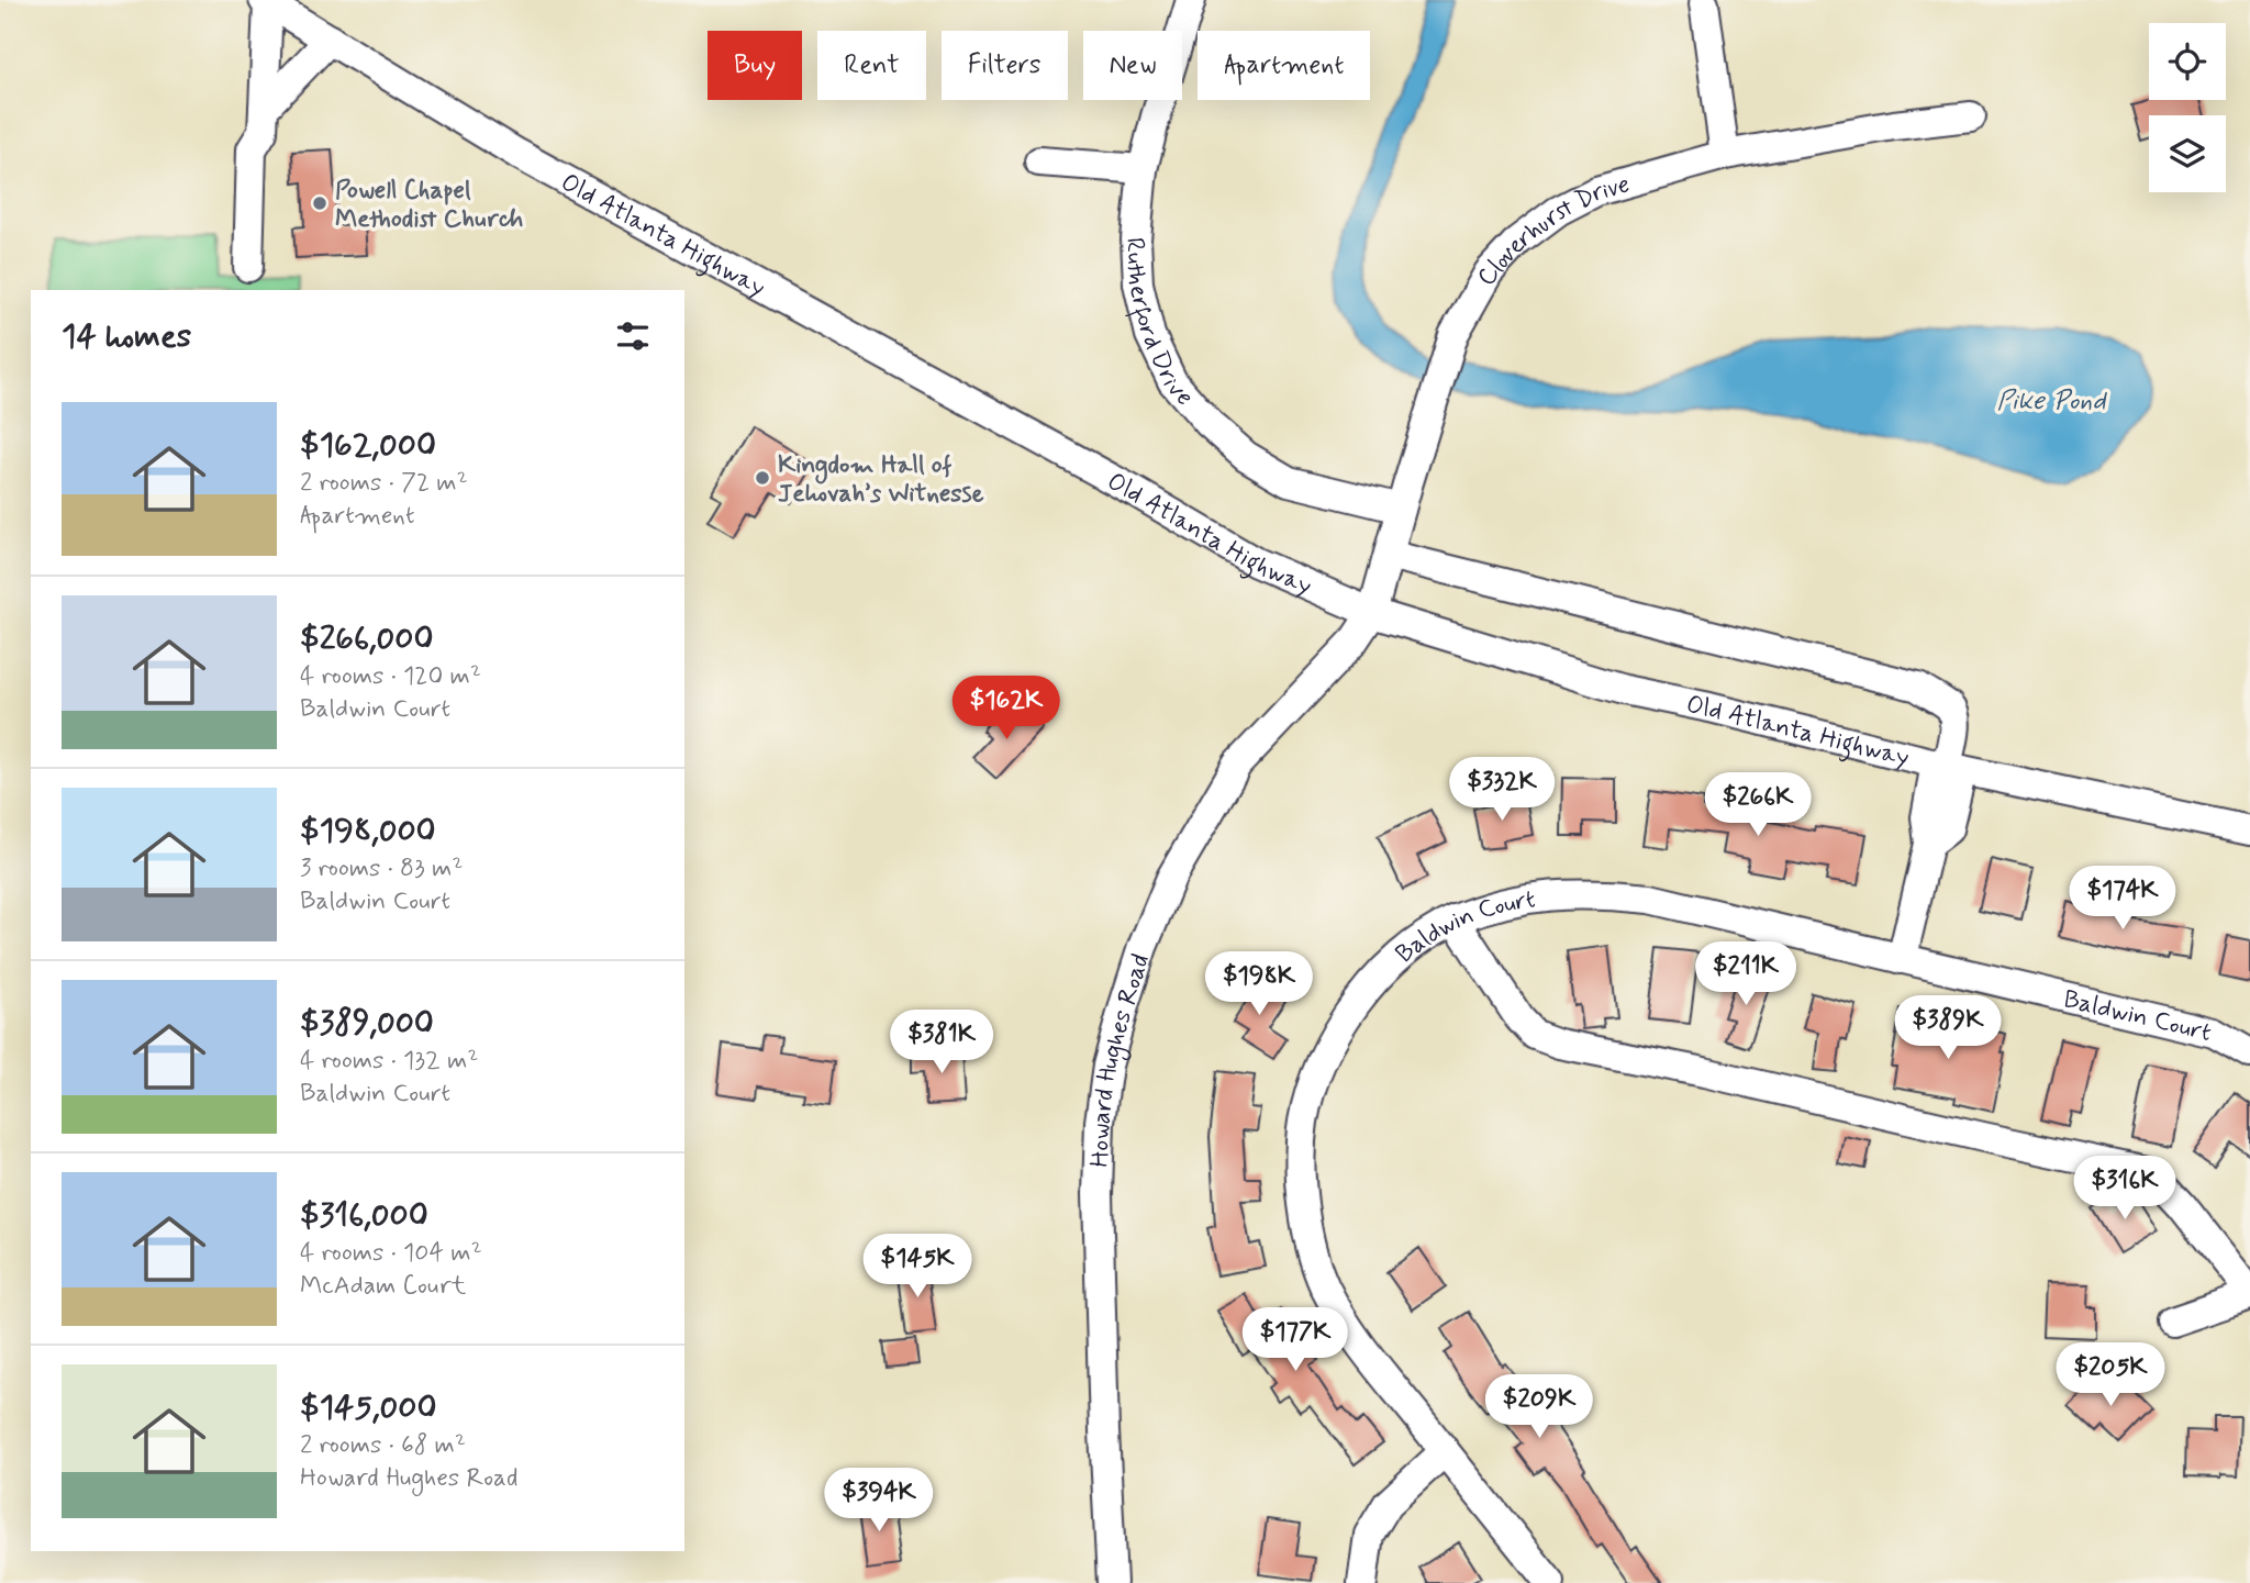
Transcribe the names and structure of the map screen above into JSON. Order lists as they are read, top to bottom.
{
  "streets": {
    "street": [
      "Old Atlanta Highway",
      "Cloverhurst Drive",
      "Rutherford Drive",
      "Baldwin Court",
      "Howard Hughes Road"
    ]
  },
  "crossings": [
    ["Old Atlanta Highway", "Cloverhurst Drive"],
    ["Old Atlanta Highway", "Howard Hughes Road"],
    ["Cloverhurst Drive", "Rutherford Drive"],
    ["Cloverhurst Drive", "Howard Hughes Road"]
  ],
  "water": ["Pike Pond"],
  "places": ["Powell Chapel Methodist Church", "Kingdom Hall of Jehovah’s Witnesse"],
  "page": {
    "chip": [
      "Buy",
      "Rent",
      "Filters",
      "New",
      "Apartment"
    ],
    "heading": "14 homes",
    "list": [
      {
        "name": "$162,000",
        "note": "2 rooms · 72 m² · Apartment"
      },
      {
        "name": "$266,000",
        "note": "4 rooms · 120 m² · Baldwin Court"
      },
      {
        "name": "$198,000",
        "note": "3 rooms · 83 m² · Baldwin Court"
      },
      {
        "name": "$389,000",
        "note": "4 rooms · 132 m² · Baldwin Court"
      },
      {
        "name": "$316,000",
        "note": "4 rooms · 104 m² · McAdam Court"
      },
      {
        "name": "$145,000",
        "note": "2 rooms · 68 m² · Howard Hughes Road"
      }
    ],
    "price": [
      "$162K",
      "$332K",
      "$266K",
      "$174K",
      "$211K",
      "$198K",
      "$389K",
      "$381K",
      "$316K",
      "$145K",
      "$177K",
      "$205K",
      "$209K",
      "$394K"
    ]
  }
}
